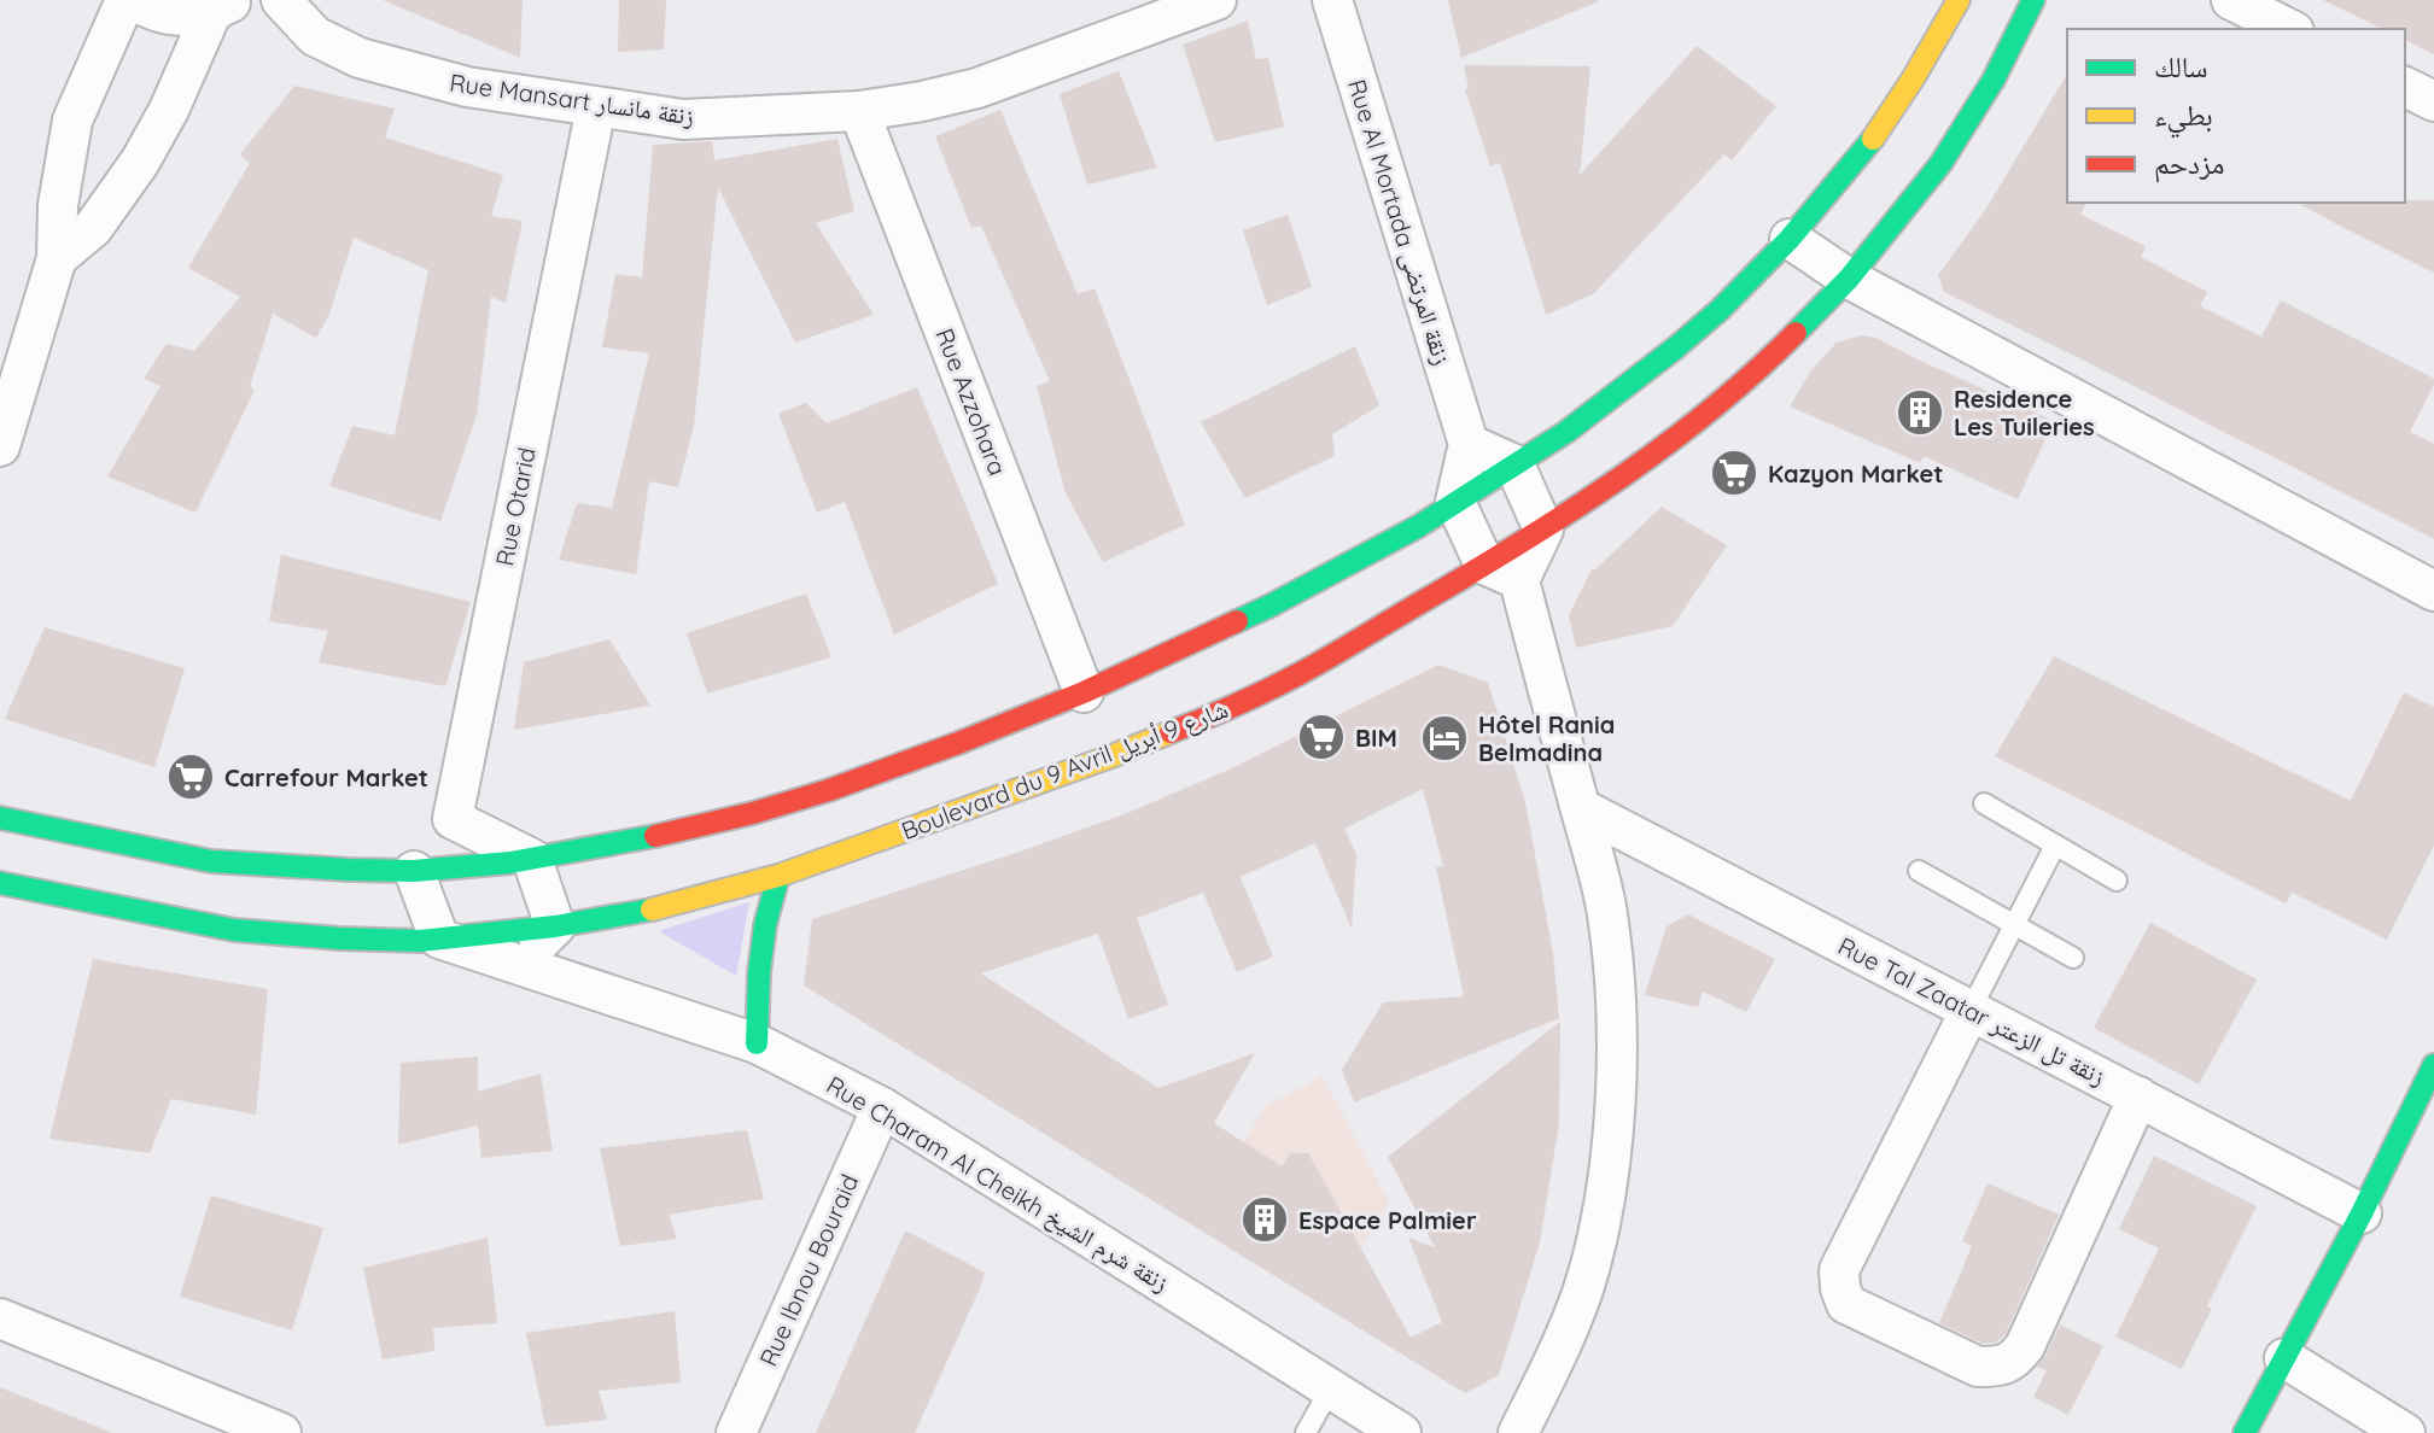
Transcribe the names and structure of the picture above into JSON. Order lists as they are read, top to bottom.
{
  "streets": {
    "street": [
      "Rue Mansart زنقة مانسار",
      "Rue Al Mortada زنقة المرتضى",
      "Rue Azzohara",
      "Rue Otarid",
      "Boulevard du 9 Avril شارع 9 أبريل",
      "Rue Tal Zaatar زنقة تل الزعتر",
      "Rue Charam Al Cheikh زنقة شرم الشيخ",
      "Rue Ibnou Bouraid"
    ]
  },
  "crossings": [
    ["Rue Mansart زنقة مانسار", "Rue Azzohara"],
    ["Rue Mansart زنقة مانسار", "Rue Otarid"],
    ["Boulevard du 9 Avril شارع 9 أبريل", "Rue Charam Al Cheikh زنقة شرم الشيخ"],
    ["Rue Charam Al Cheikh زنقة شرم الشيخ", "Rue Ibnou Bouraid"]
  ],
  "places": {
    "building": ["Residence Les Tuileries", "Espace Palmier"],
    "supermarket": ["Kazyon Market", "BIM", "Carrefour Market"],
    "hotel": ["Hôtel Rania Belmadina"]
  },
  "legend": ["سالك", "بطيء", "مزدحم"]
}
